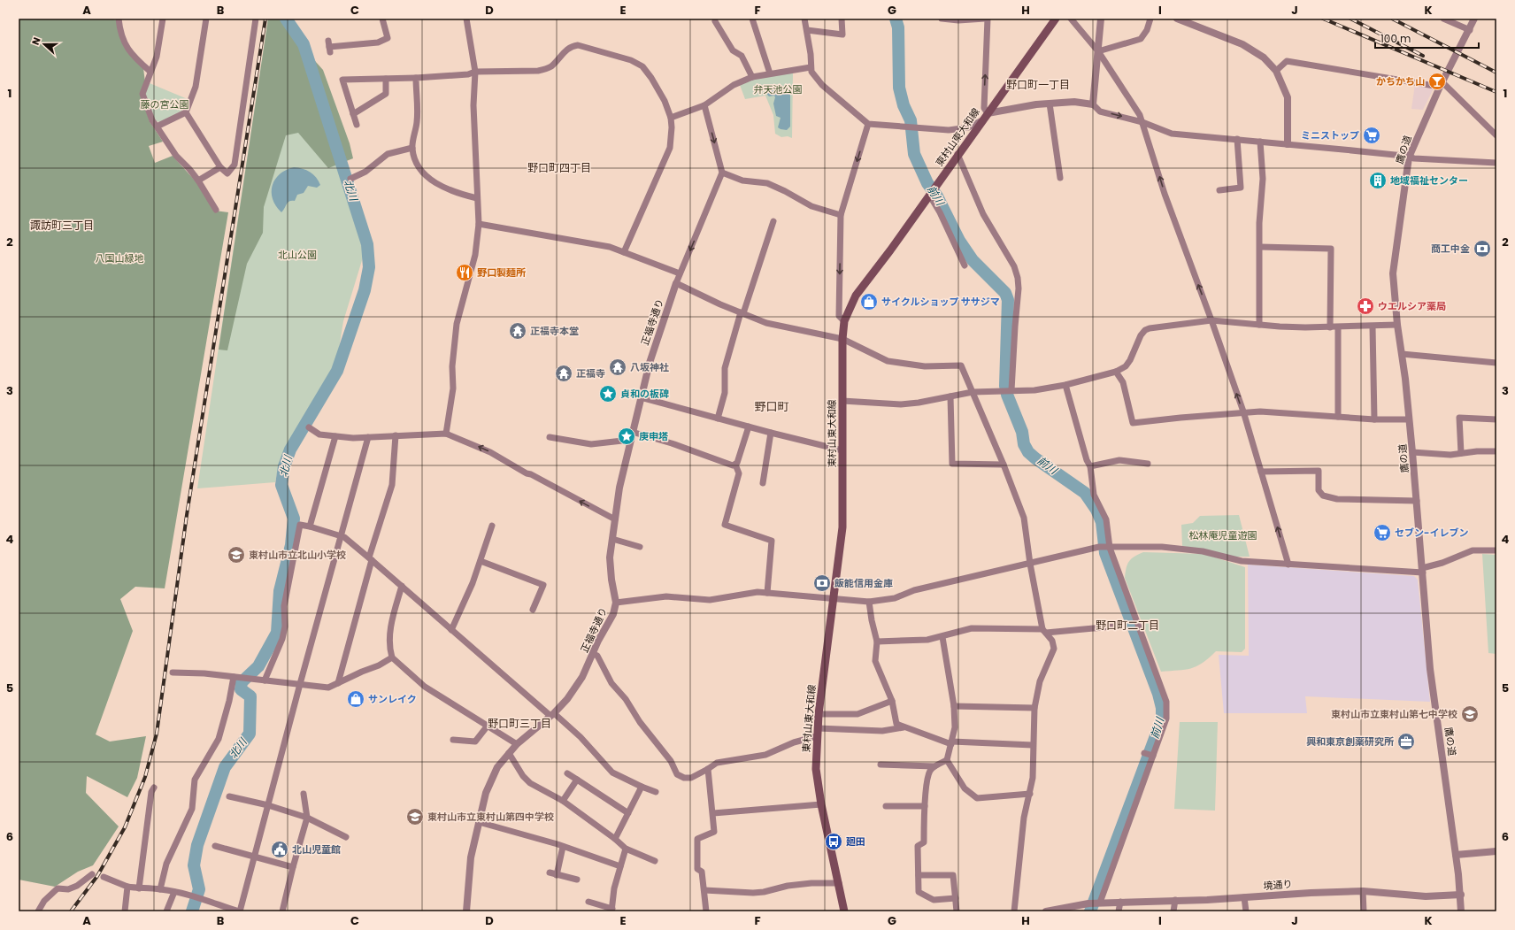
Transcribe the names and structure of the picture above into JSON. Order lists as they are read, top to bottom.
{
  "streets": {
    "main road": ["東村山東大和線"],
    "street": ["鷹の道", "正福寺通り", "境通り"]
  },
  "crossings": [
    ["鷹の道", "境通り"]
  ],
  "districts": [
    "野口町一丁目",
    "野口町四丁目",
    "諏訪町三丁目",
    "野口町",
    "野口町二丁目",
    "野口町三丁目"
  ],
  "water": ["北川", "前川"],
  "parks": [
    "弁天池公園",
    "藤の宮公園",
    "北山公園",
    "八国山緑地",
    "松林庵児童遊園"
  ],
  "places": {
    "bar": ["かちかち山"],
    "supermarket": ["ミニストップ", "セブン-イレブン"],
    "building": ["地域福祉センター"],
    "bank": ["商工中金", "飯能信用金庫"],
    "restaurant": ["野口製麺所"],
    "shop": ["サイクルショップ ササジマ", "サンレイク"],
    "pharmacy": ["ウエルシア薬局"],
    "temple": ["正福寺本堂", "八坂神社", "正福寺"],
    "place": ["貞和の板碑", "庚申塔"],
    "school or university": ["東村山市立北山小学校", "東村山市立東村山第七中学校", "東村山市立東村山第四中学校"],
    "office": ["興和東京創薬研究所"],
    "bus stop": ["廻田"],
    "public building": ["北山児童館"]
  },
  "scale_bar": "100 m",
  "north": "left",
  "grid": {
    "columns": [
      "A",
      "B",
      "C",
      "D",
      "E",
      "F",
      "G",
      "H",
      "I",
      "J",
      "K"
    ],
    "rows": [
      "1",
      "2",
      "3",
      "4",
      "5",
      "6"
    ]
  }
}
